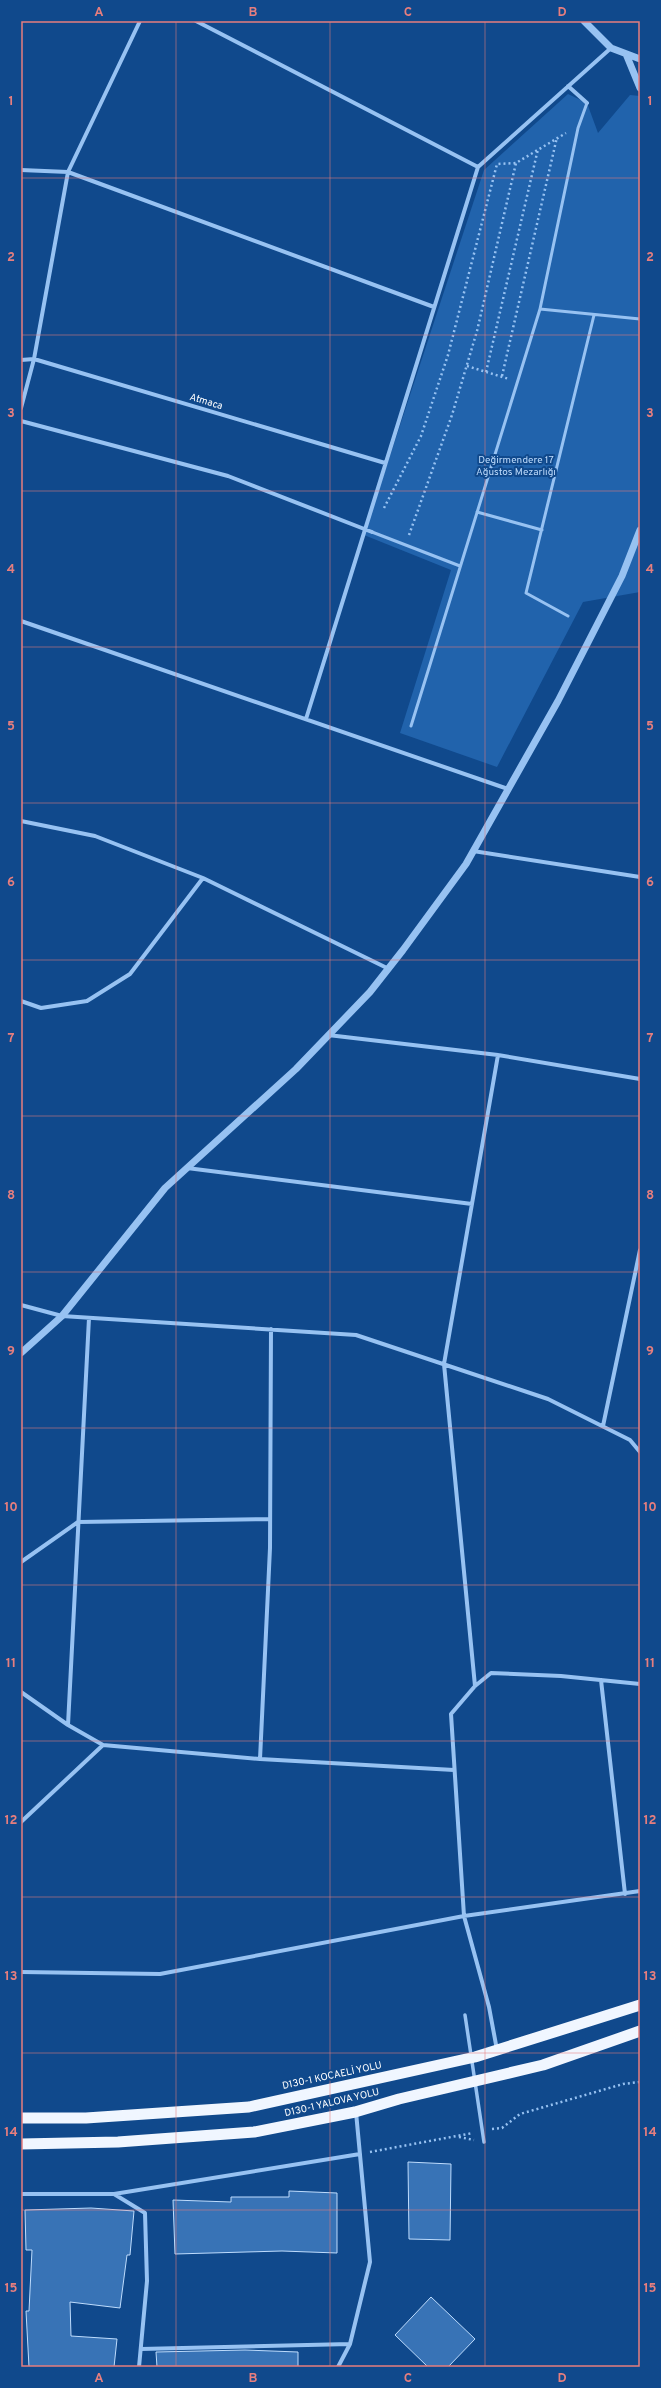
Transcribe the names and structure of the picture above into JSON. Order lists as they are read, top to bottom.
{
  "streets": {
    "highway": ["D130-1 KOCAELİ YOLU", "D130-1 YALOVA YOLU"],
    "street": ["Atmaca"]
  },
  "parks": ["Değirmendere 17 Ağustos Mezarlığı"],
  "grid": {
    "columns": [
      "A",
      "B",
      "C",
      "D"
    ],
    "rows": [
      "1",
      "2",
      "3",
      "4",
      "5",
      "6",
      "7",
      "8",
      "9",
      "10",
      "11",
      "12",
      "13",
      "14",
      "15"
    ]
  }
}
